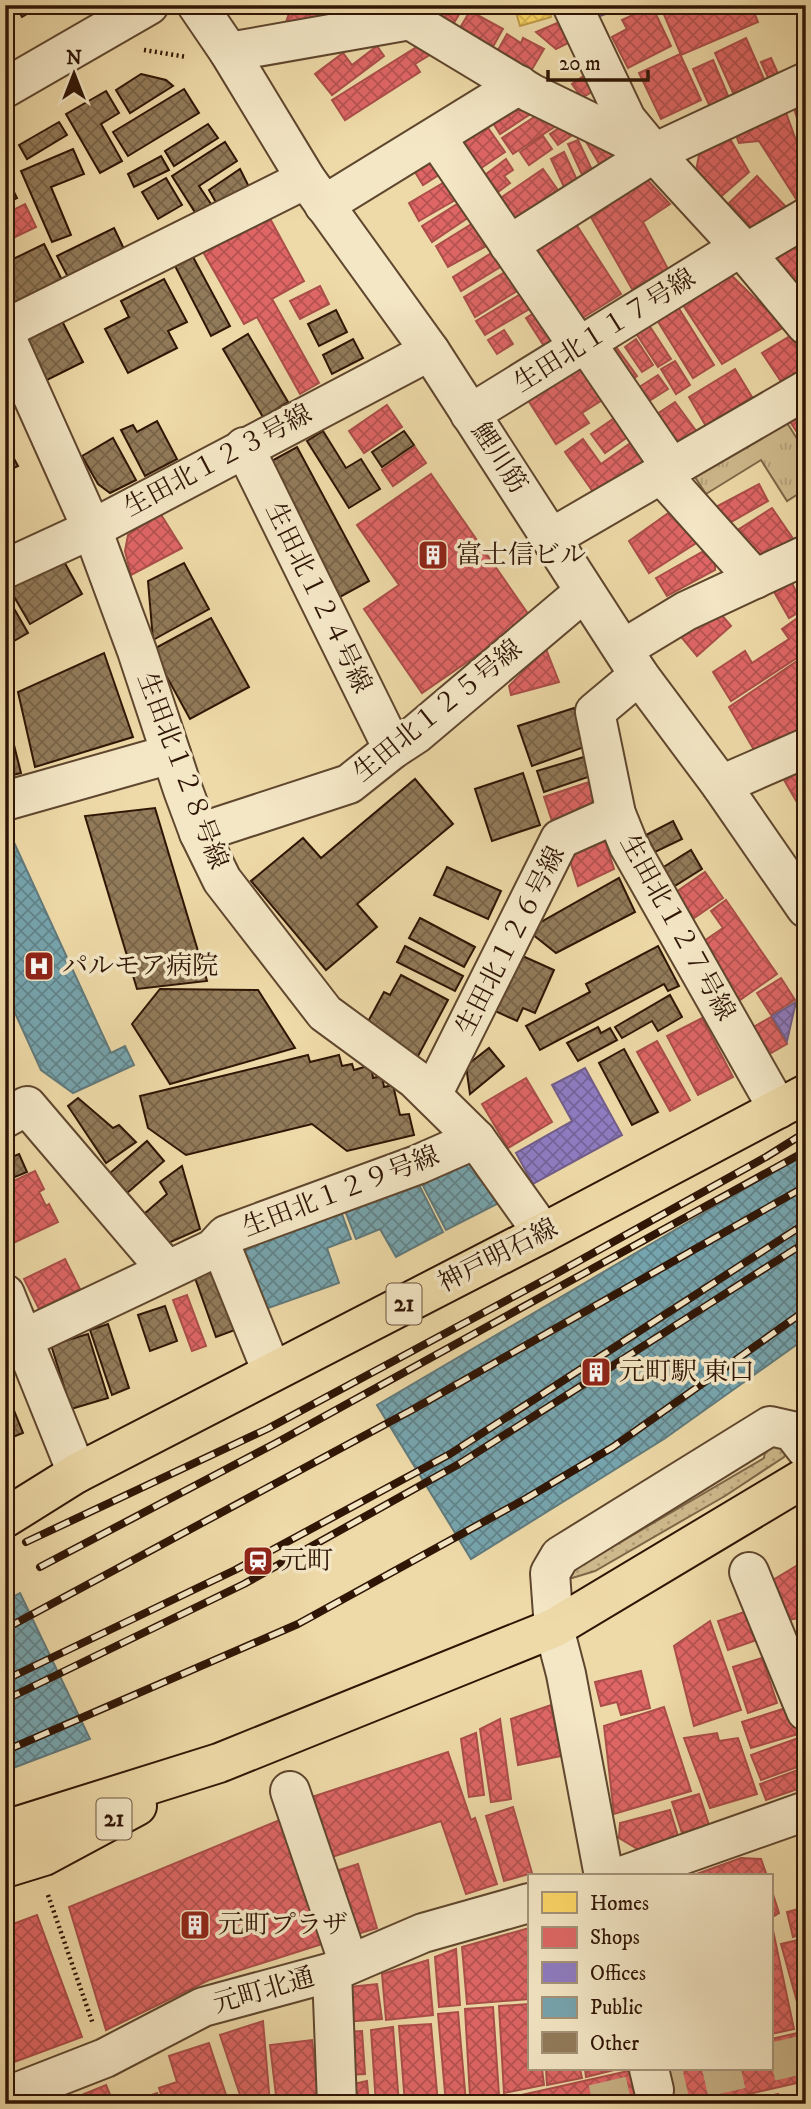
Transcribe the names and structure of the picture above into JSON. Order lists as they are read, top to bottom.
{
  "streets": {
    "main road": ["神戸明石線", "21"],
    "street": [
      "生田北１１７号線",
      "鯉川筋",
      "生田北１２３号線",
      "生田北１２４号線",
      "生田北１２５号線",
      "生田北１２８号線",
      "生田北１２７号線",
      "生田北１２６号線",
      "生田北１２９号線",
      "元町北通"
    ]
  },
  "crossings": [
    ["生田北１１７号線", "鯉川筋"],
    ["鯉川筋", "生田北１２３号線"],
    ["鯉川筋", "生田北１２５号線"],
    ["鯉川筋", "生田北１２７号線"],
    ["生田北１２３号線", "生田北１２４号線"],
    ["生田北１２３号線", "生田北１２８号線"],
    ["生田北１２４号線", "生田北１２５号線"],
    ["生田北１２５号線", "生田北１２８号線"],
    ["生田北１２８号線", "生田北１２６号線"],
    ["生田北１２８号線", "生田北１２９号線"],
    ["生田北１２８号線", "神戸明石線"],
    ["生田北１２７号線", "生田北１２６号線"],
    ["生田北１２７号線", "神戸明石線"],
    ["生田北１２９号線", "神戸明石線"]
  ],
  "places": {
    "building": ["富士信ビル", "元町駅 東口", "元町プラザ"],
    "hospital": ["パルモア病院"],
    "station": ["元町"]
  },
  "legend": [
    "Homes",
    "Shops",
    "Offices",
    "Public",
    "Other"
  ],
  "scale_bar": "20 m",
  "north": "top"
}
